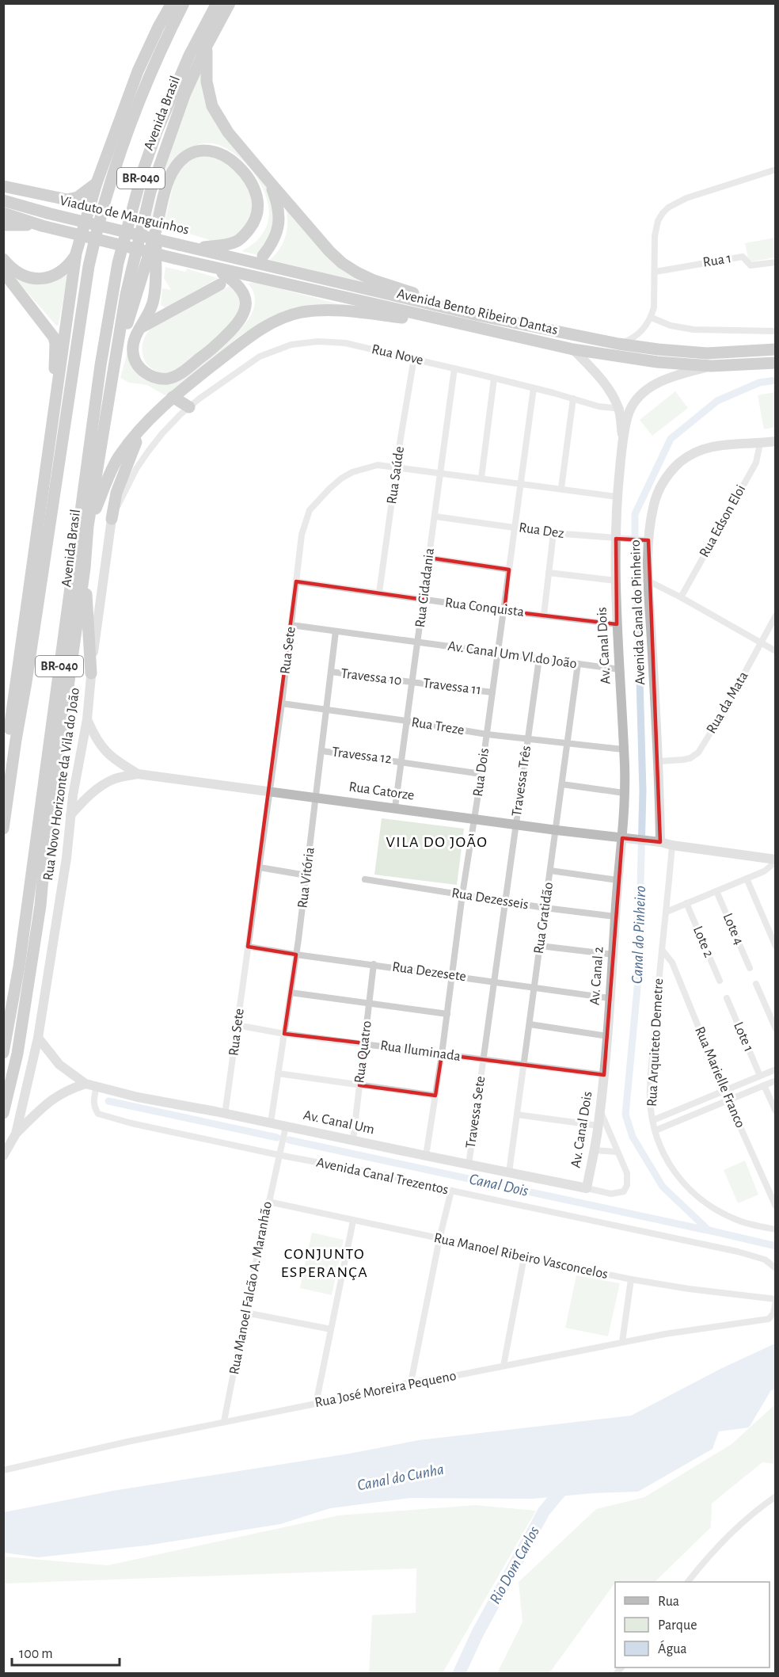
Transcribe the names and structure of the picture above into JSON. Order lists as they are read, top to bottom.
{
  "streets": {
    "highway": [
      "Avenida Brasil",
      "BR-040",
      "Viaduto de Manguinhos",
      "Avenida Bento Ribeiro Dantas"
    ],
    "street": [
      "Rua 1",
      "Rua Nove",
      "Rua Saúde",
      "Rua Edson Eloi",
      "Rua Dez",
      "Rua Cidadania",
      "Rua Conquista",
      "Avenida Canal do Pinheiro",
      "Av. Canal Dois",
      "Rua Sete",
      "Av. Canal Um Vl.do João",
      "Travessa 10",
      "Travessa 11",
      "Rua da Mata",
      "Rua Treze",
      "Travessa 12",
      "Rua Dois",
      "Travessa Três",
      "Rua Novo Horizonte da Vila do João",
      "Rua Catorze",
      "Rua Vitória",
      "Rua Dezesseis",
      "Rua Gratidão",
      "Lote 4",
      "Lote 2",
      "Rua Dezesete",
      "Av. Canal 2",
      "Lote 1",
      "Rua Arquiteto Demetre",
      "Rua Iluminada",
      "Rua Quatro",
      "Rua Marielle Franco",
      "Travessa Sete",
      "Av. Canal Um",
      "Avenida Canal Trezentos",
      "Rua Manoel Ribeiro Vasconcelos",
      "Rua Manoel Falcão A. Maranhão",
      "Rua José Moreira Pequeno"
    ]
  },
  "crossings": [
    ["Viaduto de Manguinhos", "Avenida Bento Ribeiro Dantas"],
    ["Rua Nove", "Rua Saúde"],
    ["Rua Nove", "Rua Cidadania"],
    ["Rua Nove", "Rua Dois"],
    ["Rua Nove", "Rua Novo Horizonte da Vila do João"],
    ["Rua Saúde", "Rua Conquista"],
    ["Rua Saúde", "Rua Sete"],
    ["Rua Edson Eloi", "Avenida Canal do Pinheiro"],
    ["Rua Dez", "Rua Cidadania"],
    ["Rua Dez", "Avenida Canal do Pinheiro"],
    ["Rua Dez", "Av. Canal Dois"],
    ["Rua Dez", "Rua Dois"],
    ["Rua Cidadania", "Rua Conquista"],
    ["Rua Cidadania", "Rua Sete"],
    ["Rua Cidadania", "Av. Canal Um Vl.do João"],
    ["Rua Cidadania", "Travessa 10"],
    ["Rua Cidadania", "Travessa 11"],
    ["Rua Cidadania", "Rua Treze"],
    ["Rua Cidadania", "Travessa 12"],
    ["Rua Cidadania", "Rua Catorze"],
    ["Rua Conquista", "Av. Canal Dois"],
    ["Rua Conquista", "Rua Sete"],
    ["Rua Conquista", "Rua Dois"],
    ["Avenida Canal do Pinheiro", "Rua da Mata"],
    ["Avenida Canal do Pinheiro", "Rua Catorze"],
    ["Av. Canal Dois", "Rua Sete"],
    ["Av. Canal Dois", "Av. Canal Um Vl.do João"],
    ["Av. Canal Dois", "Rua Treze"],
    ["Av. Canal Dois", "Rua Catorze"],
    ["Av. Canal Dois", "Av. Canal 2"],
    ["Av. Canal Dois", "Rua Iluminada"],
    ["Av. Canal Dois", "Av. Canal Um"],
    ["Rua Sete", "Av. Canal Um Vl.do João"],
    ["Rua Sete", "Rua Treze"],
    ["Rua Sete", "Rua Dois"],
    ["Rua Sete", "Rua Catorze"],
    ["Rua Sete", "Rua Dezesete"],
    ["Rua Sete", "Rua Iluminada"],
    ["Rua Sete", "Av. Canal Um"],
    ["Av. Canal Um Vl.do João", "Rua Dois"],
    ["Av. Canal Um Vl.do João", "Travessa Três"],
    ["Av. Canal Um Vl.do João", "Rua Vitória"],
    ["Av. Canal Um Vl.do João", "Rua Gratidão"],
    ["Travessa 10", "Travessa 11"],
    ["Travessa 10", "Rua Vitória"],
    ["Travessa 11", "Rua Dois"],
    ["Rua Treze", "Rua Dois"],
    ["Rua Treze", "Travessa Três"],
    ["Rua Treze", "Rua Vitória"],
    ["Rua Treze", "Rua Gratidão"],
    ["Travessa 12", "Rua Dois"],
    ["Travessa 12", "Rua Vitória"],
    ["Rua Dois", "Rua Catorze"],
    ["Rua Dois", "Rua Dezesseis"],
    ["Rua Dois", "Rua Dezesete"],
    ["Rua Dois", "Rua Iluminada"],
    ["Rua Dois", "Av. Canal Um"],
    ["Travessa Três", "Rua Catorze"],
    ["Travessa Três", "Rua Dezesseis"],
    ["Travessa Três", "Rua Dezesete"],
    ["Travessa Três", "Travessa Sete"],
    ["Rua Novo Horizonte da Vila do João", "Rua Catorze"],
    ["Rua Catorze", "Rua Vitória"],
    ["Rua Catorze", "Rua Gratidão"],
    ["Rua Catorze", "Rua Arquiteto Demetre"],
    ["Rua Vitória", "Rua Dezesete"],
    ["Rua Vitória", "Rua Iluminada"],
    ["Rua Vitória", "Av. Canal Um"],
    ["Rua Dezesseis", "Rua Gratidão"],
    ["Rua Dezesseis", "Av. Canal 2"],
    ["Rua Gratidão", "Rua Dezesete"],
    ["Rua Gratidão", "Rua Iluminada"],
    ["Rua Gratidão", "Av. Canal Um"],
    ["Rua Dezesete", "Av. Canal 2"],
    ["Rua Dezesete", "Rua Quatro"],
    ["Rua Dezesete", "Travessa Sete"],
    ["Av. Canal 2", "Rua Iluminada"],
    ["Rua Arquiteto Demetre", "Rua Marielle Franco"],
    ["Rua Iluminada", "Rua Quatro"],
    ["Rua Iluminada", "Travessa Sete"],
    ["Rua Quatro", "Av. Canal Um"],
    ["Travessa Sete", "Av. Canal Um"],
    ["Av. Canal Um", "Avenida Canal Trezentos"],
    ["Av. Canal Um", "Rua Manoel Falcão A. Maranhão"],
    ["Avenida Canal Trezentos", "Rua Manoel Falcão A. Maranhão"],
    ["Rua Manoel Ribeiro Vasconcelos", "Rua Manoel Falcão A. Maranhão"],
    ["Rua Manoel Ribeiro Vasconcelos", "Rua José Moreira Pequeno"],
    ["Rua Manoel Falcão A. Maranhão", "Rua José Moreira Pequeno"]
  ],
  "districts": ["VILA DO JOÃO", "CONJUNTO ESPERANÇA"],
  "water": [
    "Canal do Pinheiro",
    "Canal Dois",
    "Canal do Cunha",
    "Rio Dom Carlos"
  ],
  "legend": ["Rua", "Parque", "Água"],
  "scale_bar": "100 m"
}
